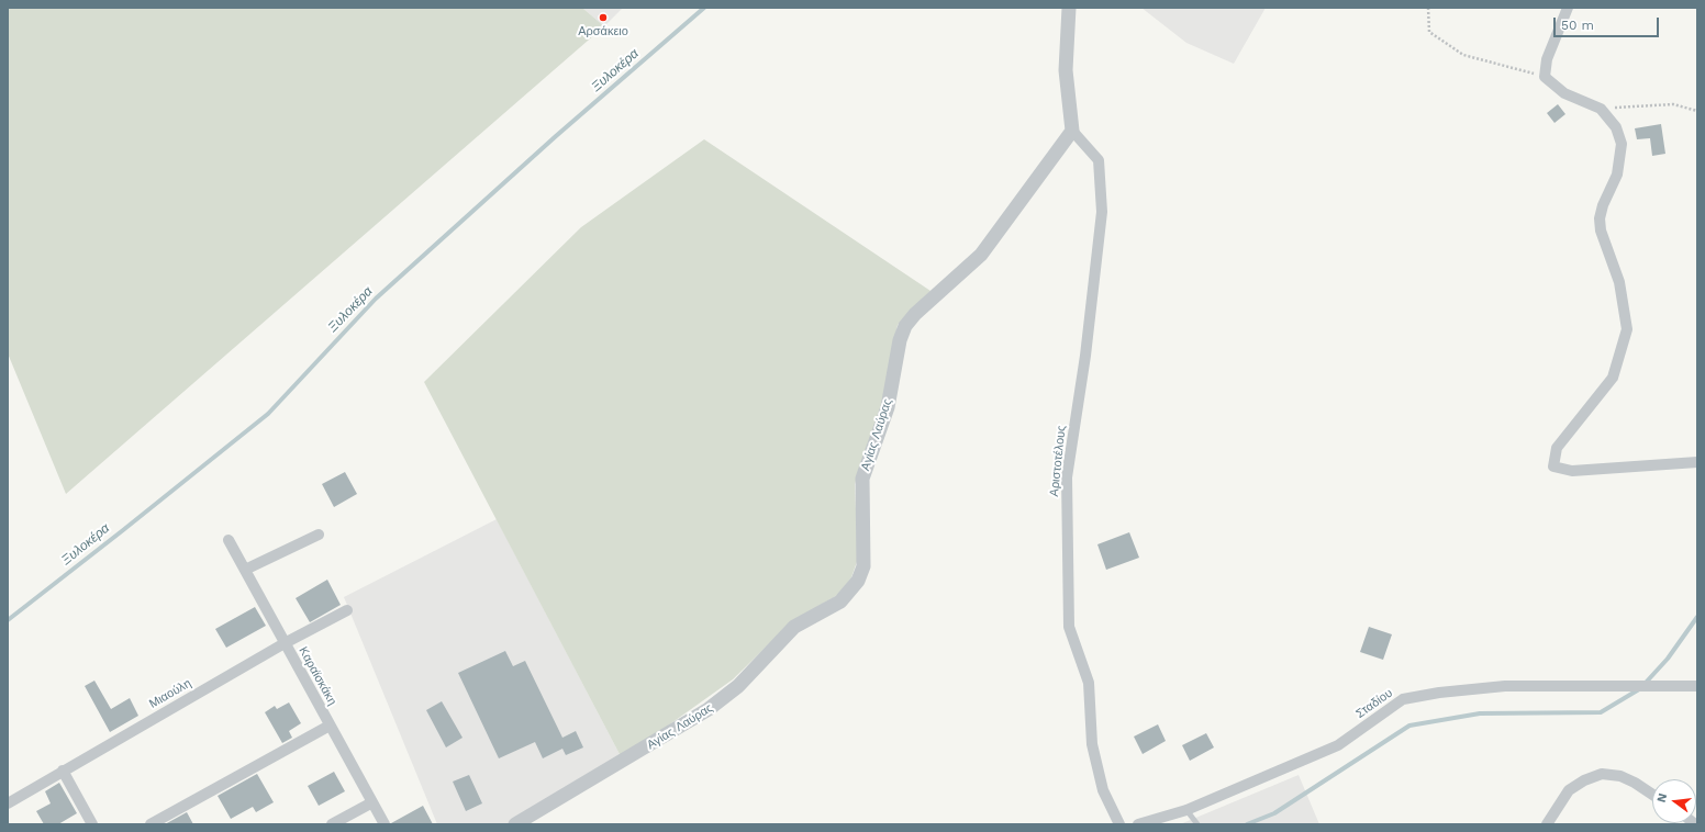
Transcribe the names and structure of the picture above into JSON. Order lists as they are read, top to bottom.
{
  "streets": {
    "street": [
      "Αγίας Λαύρας",
      "Αριστοτέλους",
      "Καραϊσκάκη",
      "Μιαούλη",
      "Σταδίου"
    ]
  },
  "crossings": [
    ["Αγίας Λαύρας", "Αριστοτέλους"],
    ["Καραϊσκάκη", "Μιαούλη"]
  ],
  "water": ["Ξυλοκέρα"],
  "places": ["Αρσάκειο"],
  "scale_bar": "50 m",
  "north": "left"
}
